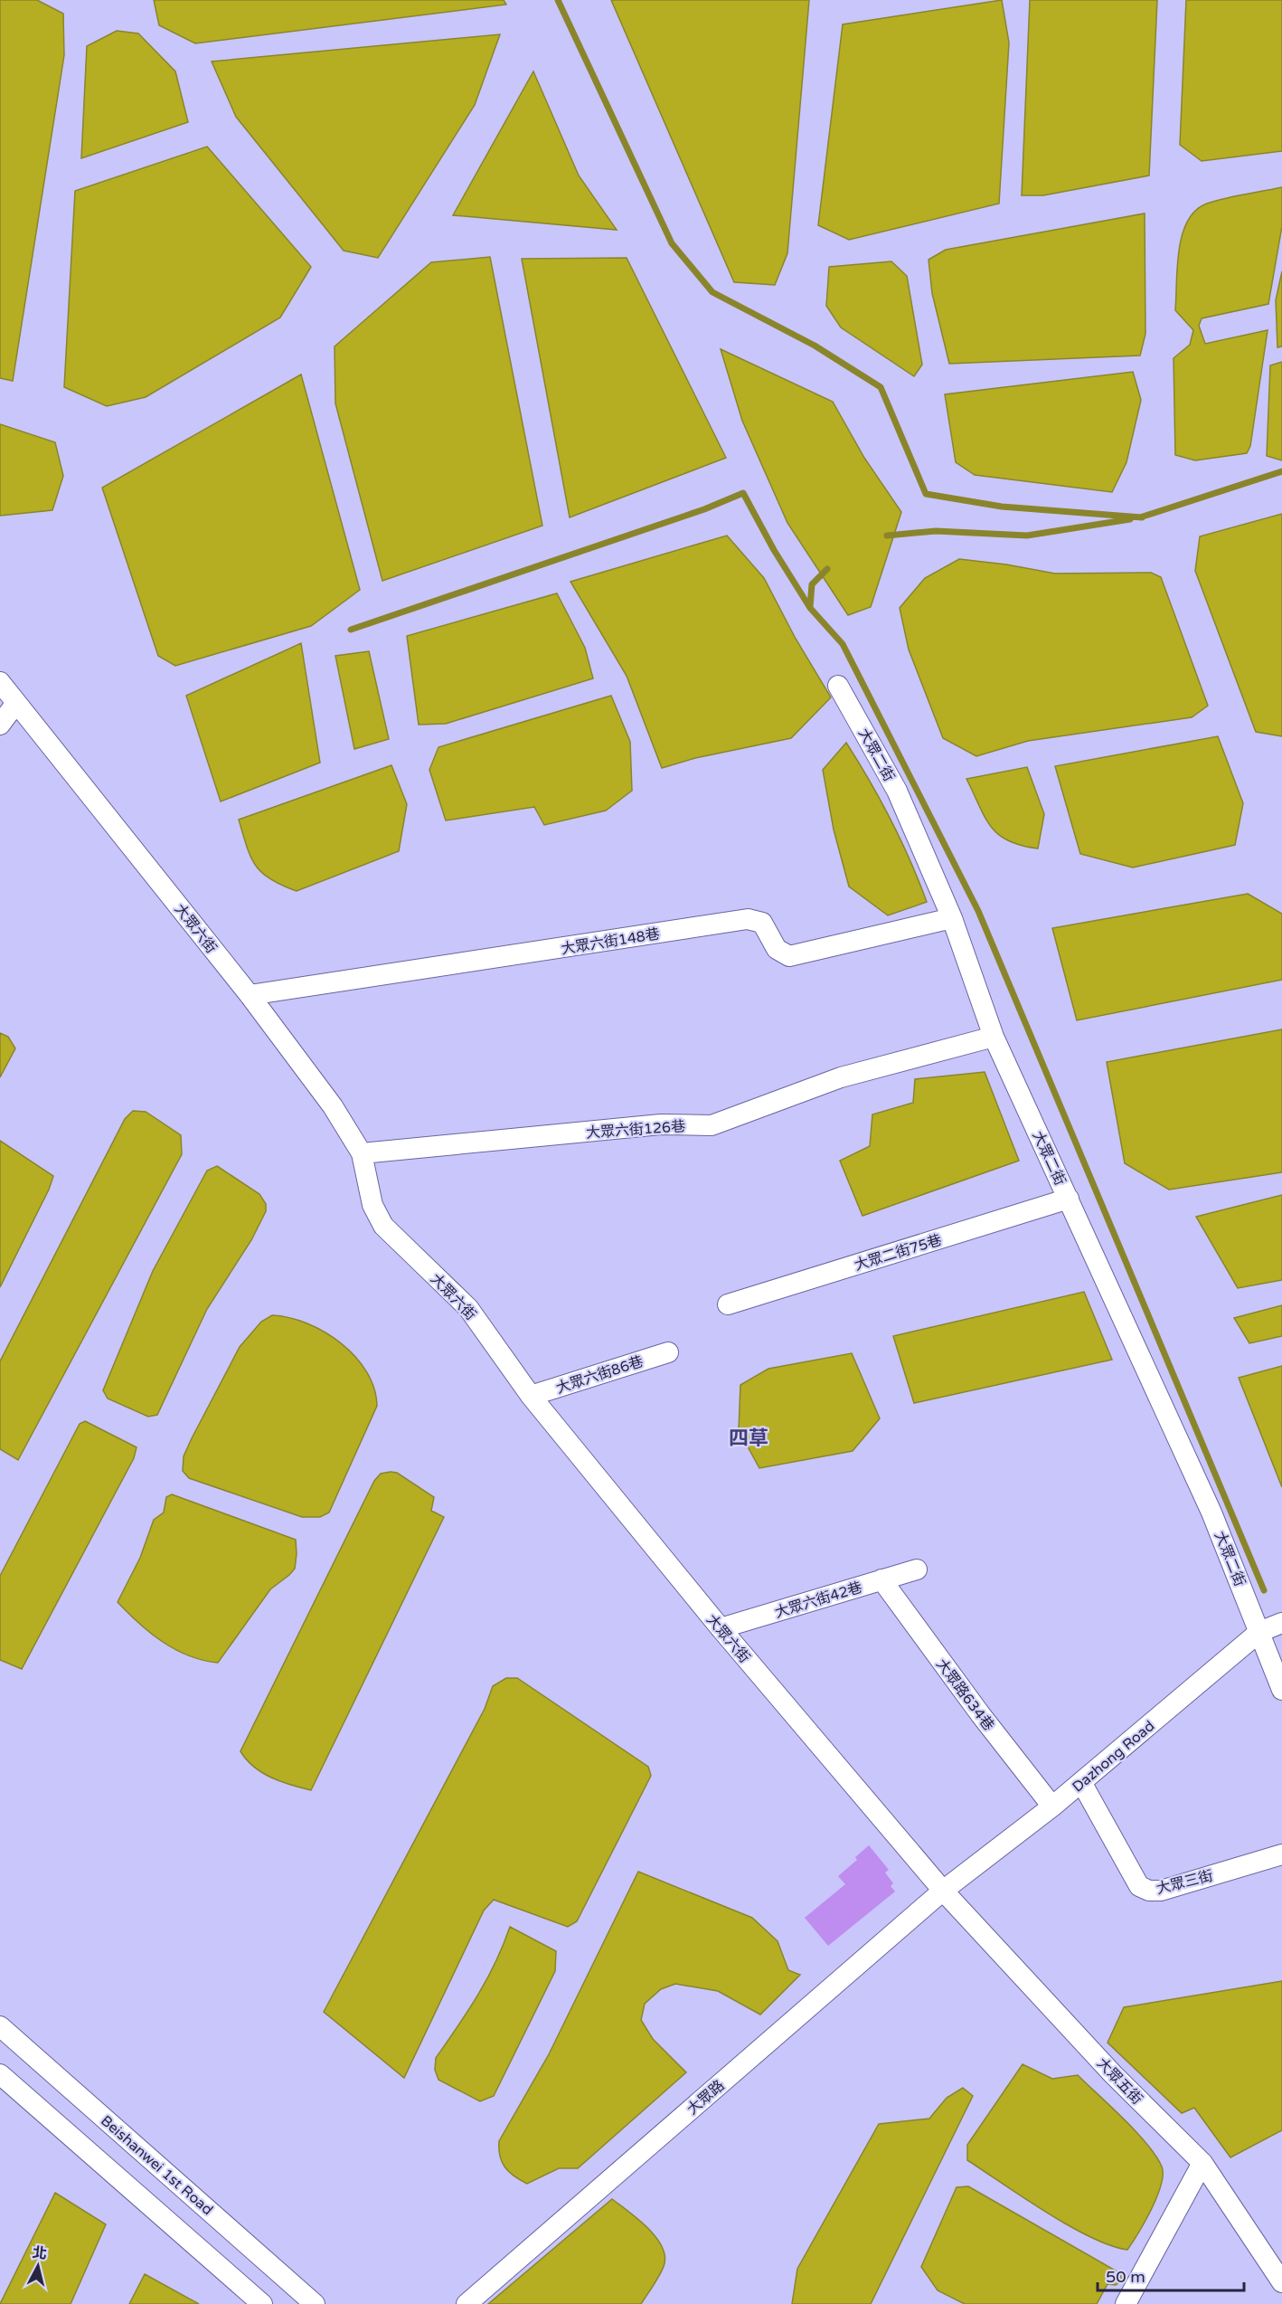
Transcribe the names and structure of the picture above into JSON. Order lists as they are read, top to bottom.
{
  "streets": {
    "street": [
      "大眾二街",
      "大眾六街",
      "大眾六街148巷",
      "大眾六街126巷",
      "大眾二街75巷",
      "大眾六街86巷",
      "大眾六街42巷",
      "大眾路634巷",
      "Dazhong Road",
      "大眾三街",
      "大眾五街",
      "大眾路",
      "Beishanwei 1st Road"
    ]
  },
  "crossings": [
    ["大眾二街", "大眾六街148巷"],
    ["大眾二街", "大眾六街126巷"],
    ["大眾二街", "大眾二街75巷"],
    ["大眾二街", "Dazhong Road"],
    ["大眾六街", "大眾六街148巷"],
    ["大眾六街", "大眾六街126巷"],
    ["大眾六街", "大眾六街86巷"],
    ["大眾六街", "大眾六街42巷"],
    ["大眾六街", "Dazhong Road"],
    ["大眾六街", "大眾五街"],
    ["大眾六街", "大眾路"],
    ["大眾六街42巷", "大眾路634巷"],
    ["大眾路634巷", "Dazhong Road"],
    ["Dazhong Road", "大眾三街"],
    ["Dazhong Road", "大眾五街"],
    ["Dazhong Road", "大眾路"],
    ["大眾五街", "大眾路"]
  ],
  "districts": ["四草"],
  "scale_bar": "50 m",
  "north": "top"
}
